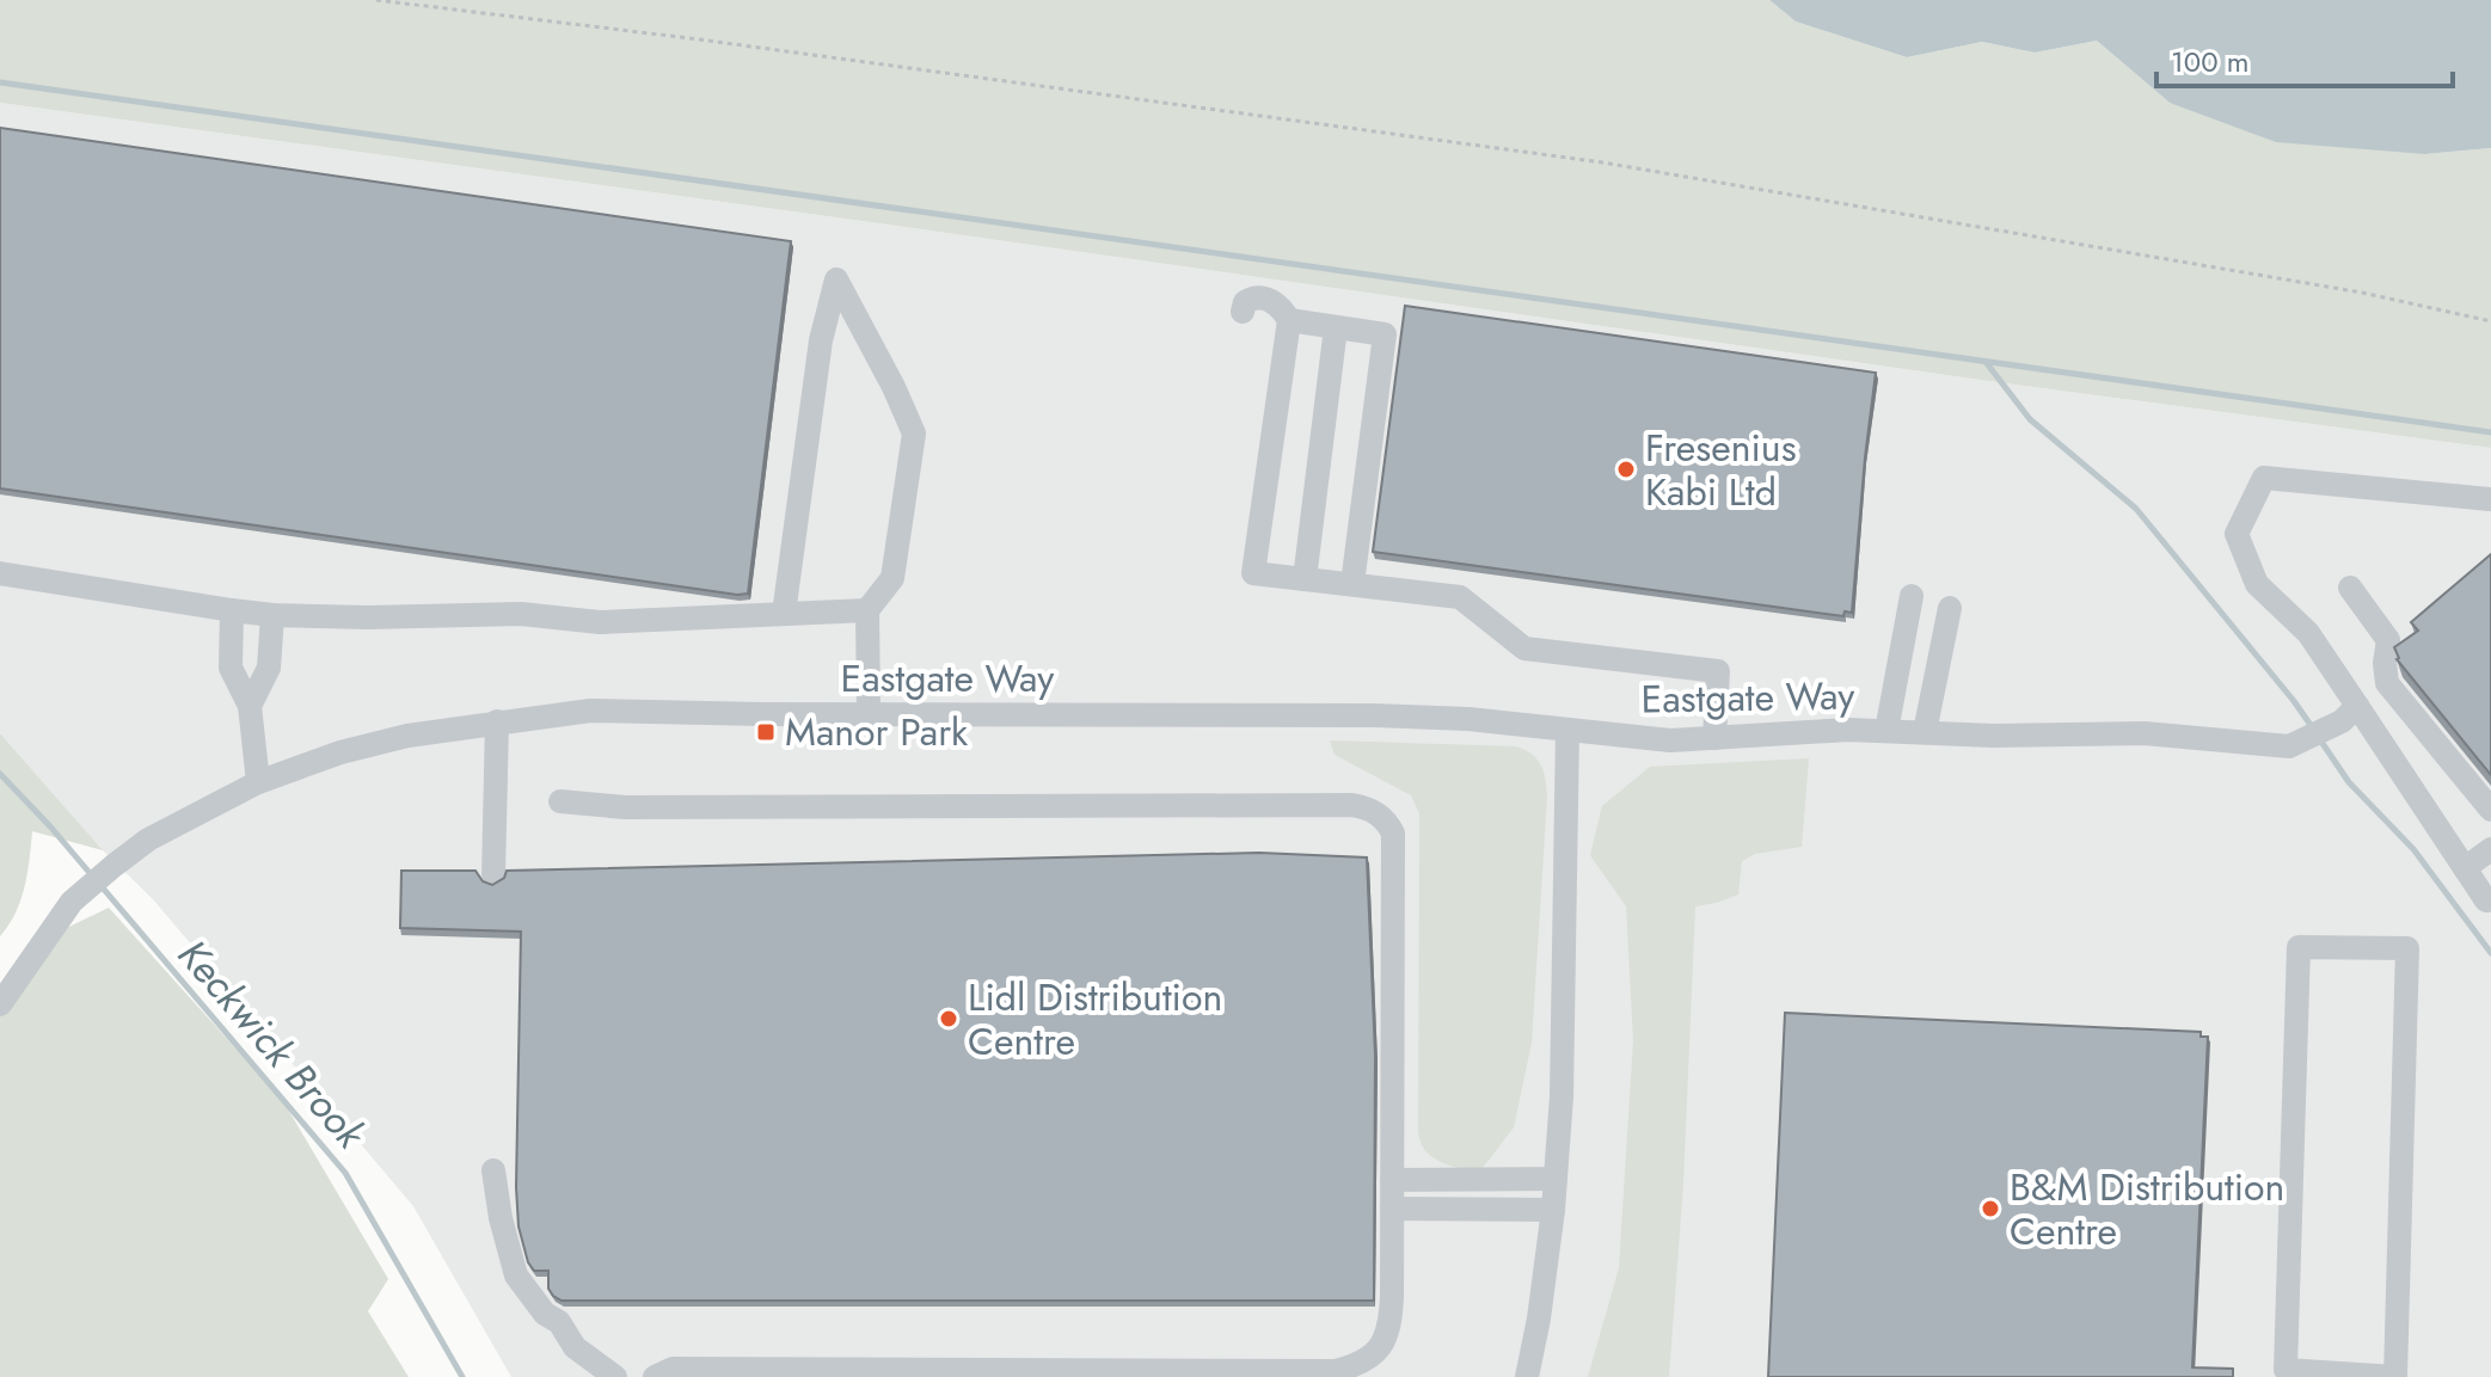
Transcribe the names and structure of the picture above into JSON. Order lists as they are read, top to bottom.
{
  "streets": {
    "street": ["Eastgate Way"]
  },
  "water": ["Keckwick Brook"],
  "places": {
    "other": ["Fresenius Kabi Ltd", "Lidl Distribution Centre", "B&M Distribution Centre"],
    "transit": ["Manor Park"]
  },
  "scale_bar": "100 m"
}
